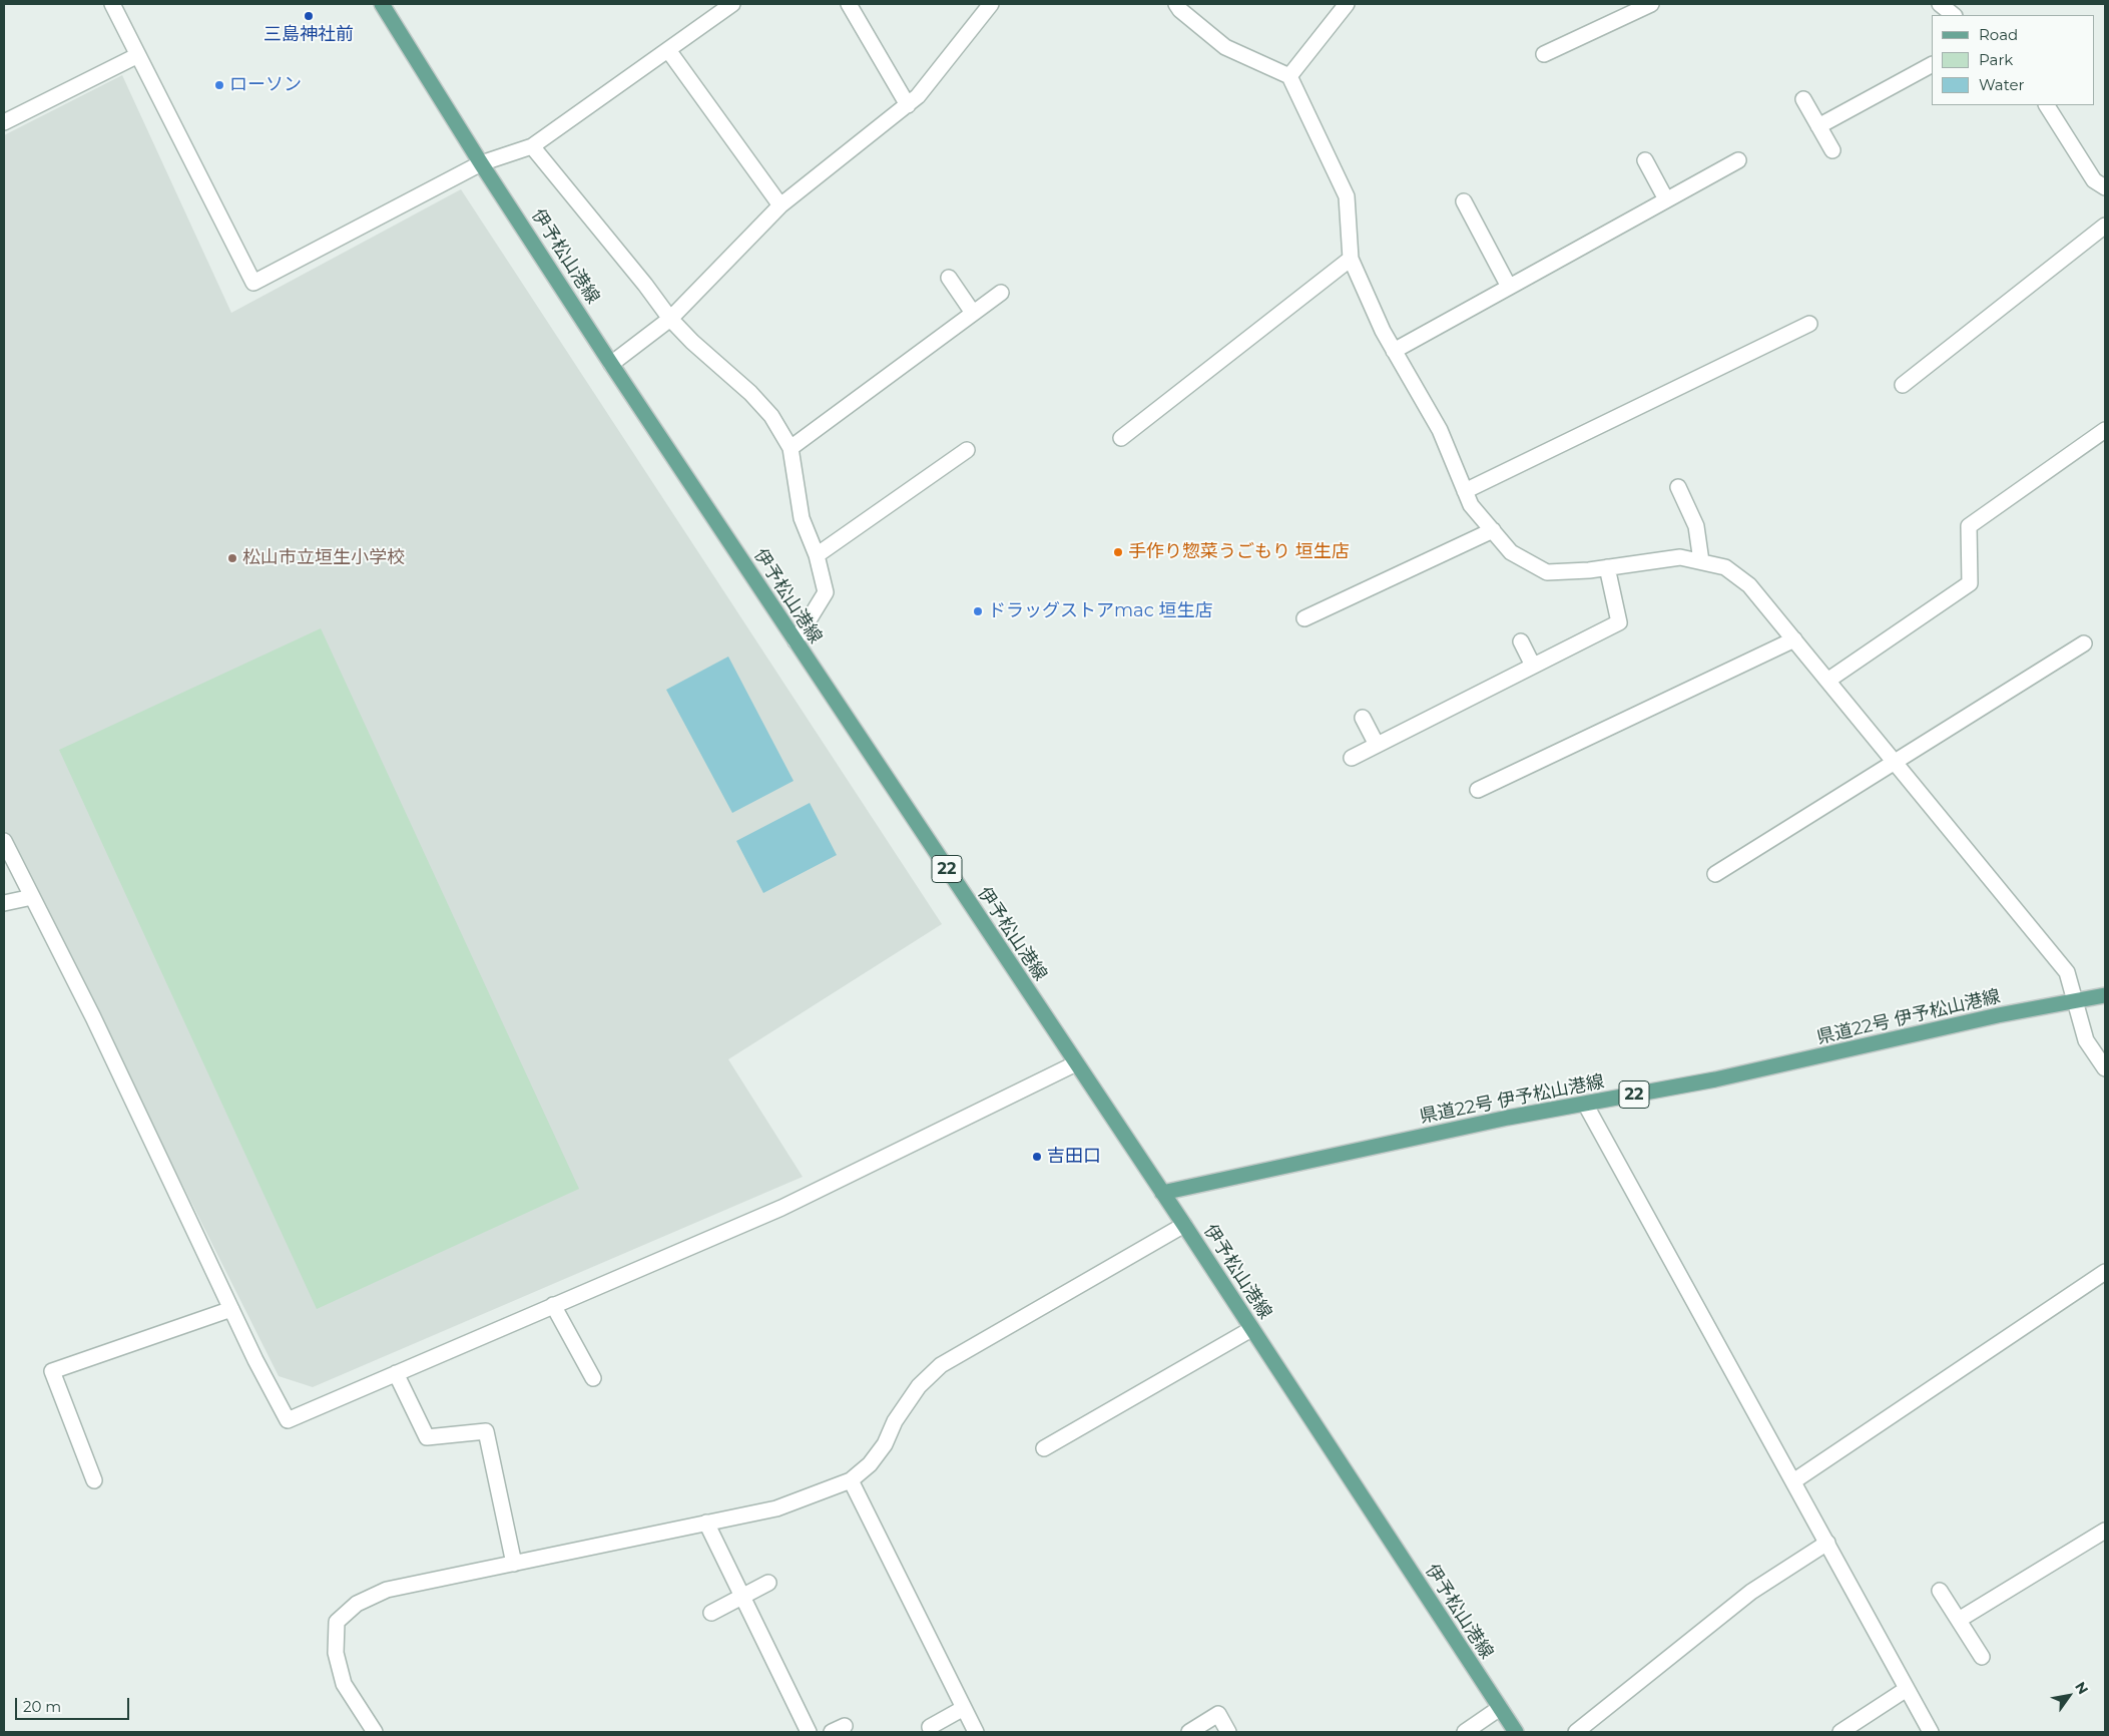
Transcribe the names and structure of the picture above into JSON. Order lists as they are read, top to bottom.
{
  "streets": {
    "main road": ["伊予松山港線", "22", "県道22号 伊予松山港線"]
  },
  "crossings": [
    ["伊予松山港線", "県道22号 伊予松山港線"]
  ],
  "places": [
    "三島神社前",
    "ローソン",
    "手作り惣菜うごもり 垣生店",
    "松山市立垣生小学校",
    "ドラッグストアmac 垣生店",
    "吉田口"
  ],
  "legend": ["Road", "Park", "Water"],
  "scale_bar": "20 m",
  "north": "top right"
}
